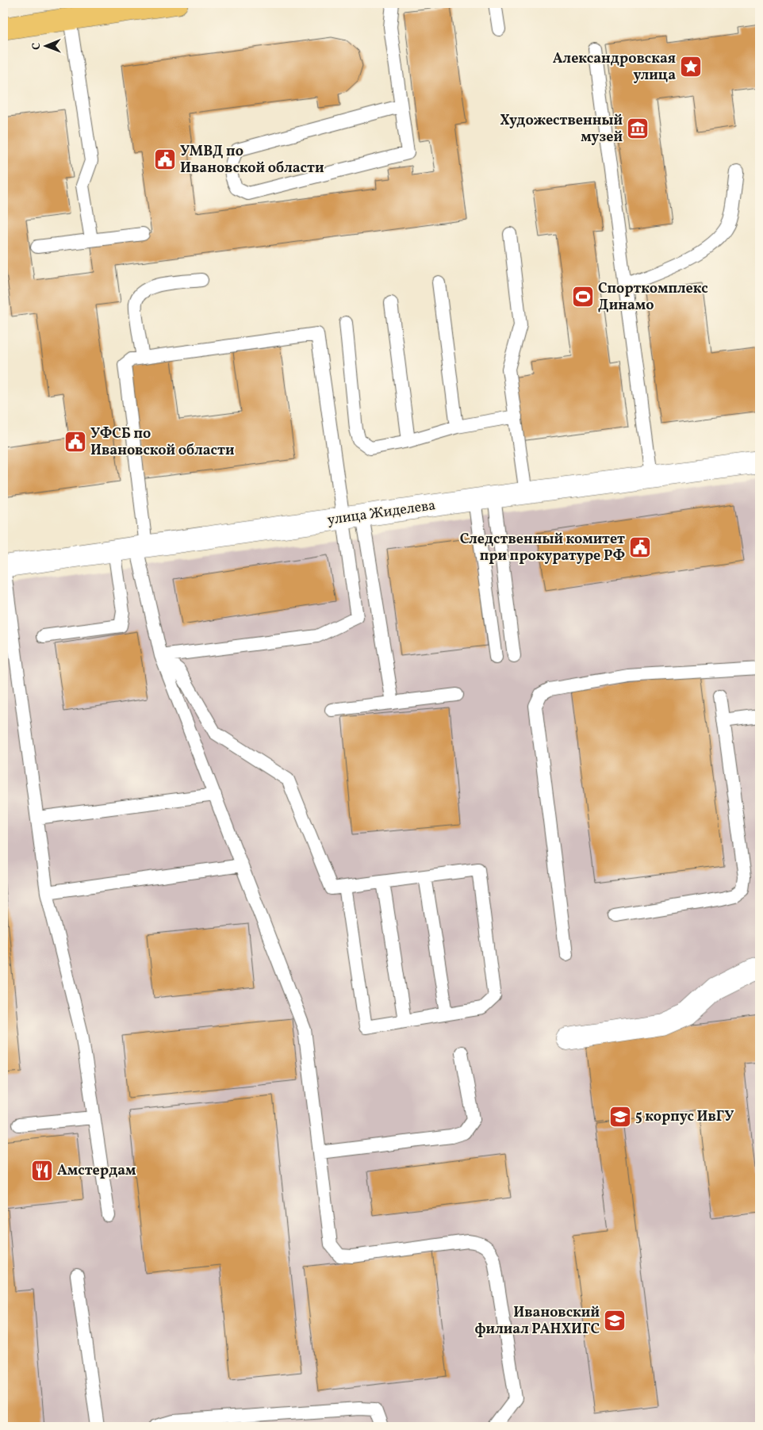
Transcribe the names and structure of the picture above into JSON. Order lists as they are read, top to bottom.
{
  "streets": {
    "street": ["улица Жиделева"]
  },
  "places": {
    "place": ["Александровская улица"],
    "museum": ["Художественный музей"],
    "public building": ["УМВД по Ивановской области", "УФСБ по Ивановской области", "Следственный комитет при прокуратуре РФ"],
    "sports": ["Спорткомплекс Динамо"],
    "school or university": ["5 корпус ИвГУ", "Ивановский филиал РАНХИГС"],
    "restaurant": ["Амстердам"]
  },
  "north": "left"
}
